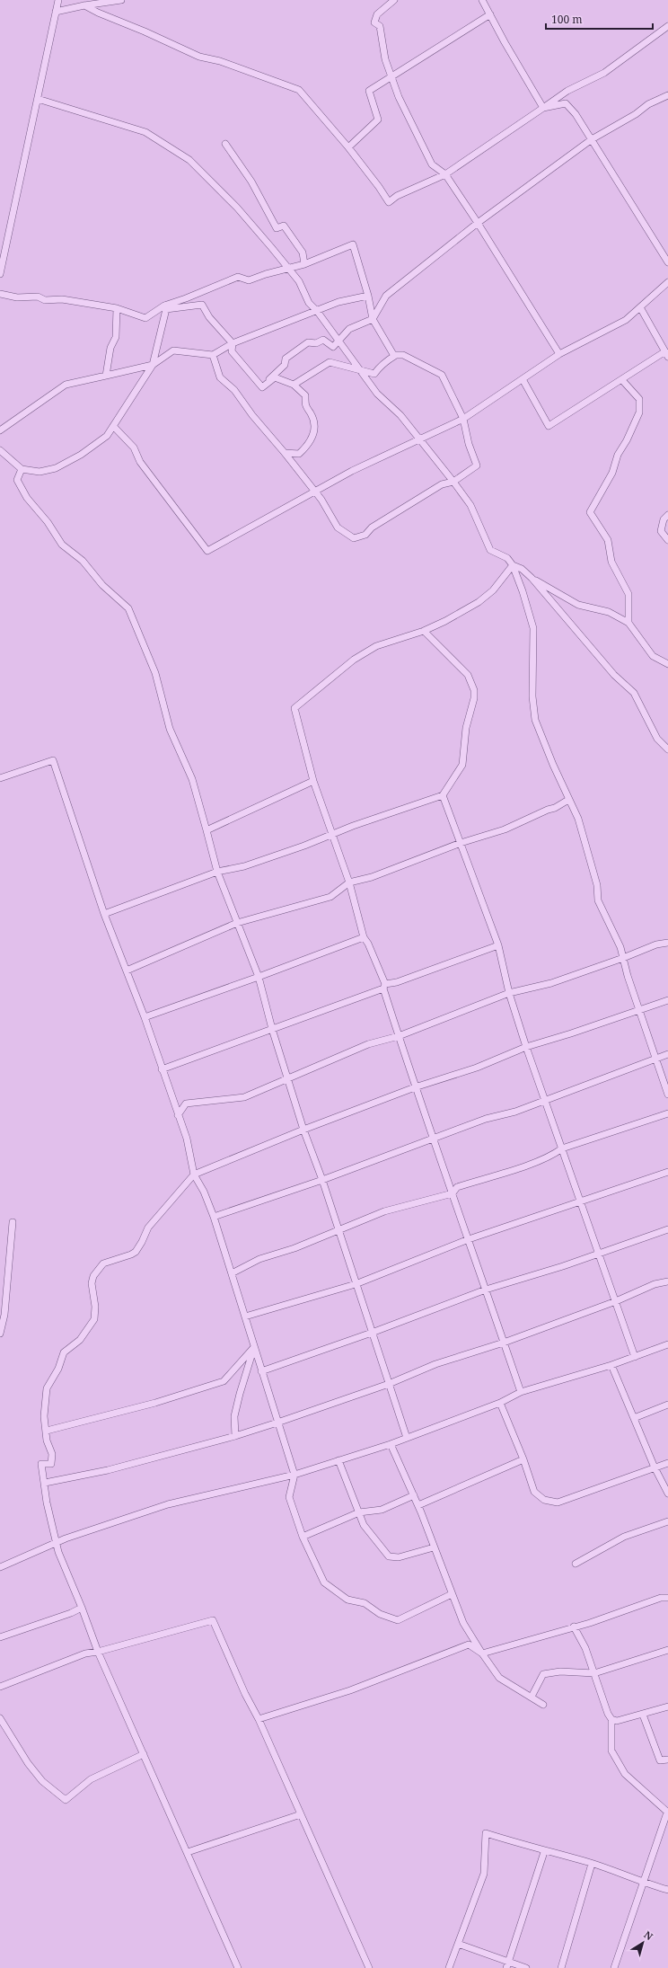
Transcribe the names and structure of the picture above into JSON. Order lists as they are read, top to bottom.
{
  "scale_bar": "100 m",
  "north": "top right"
}
